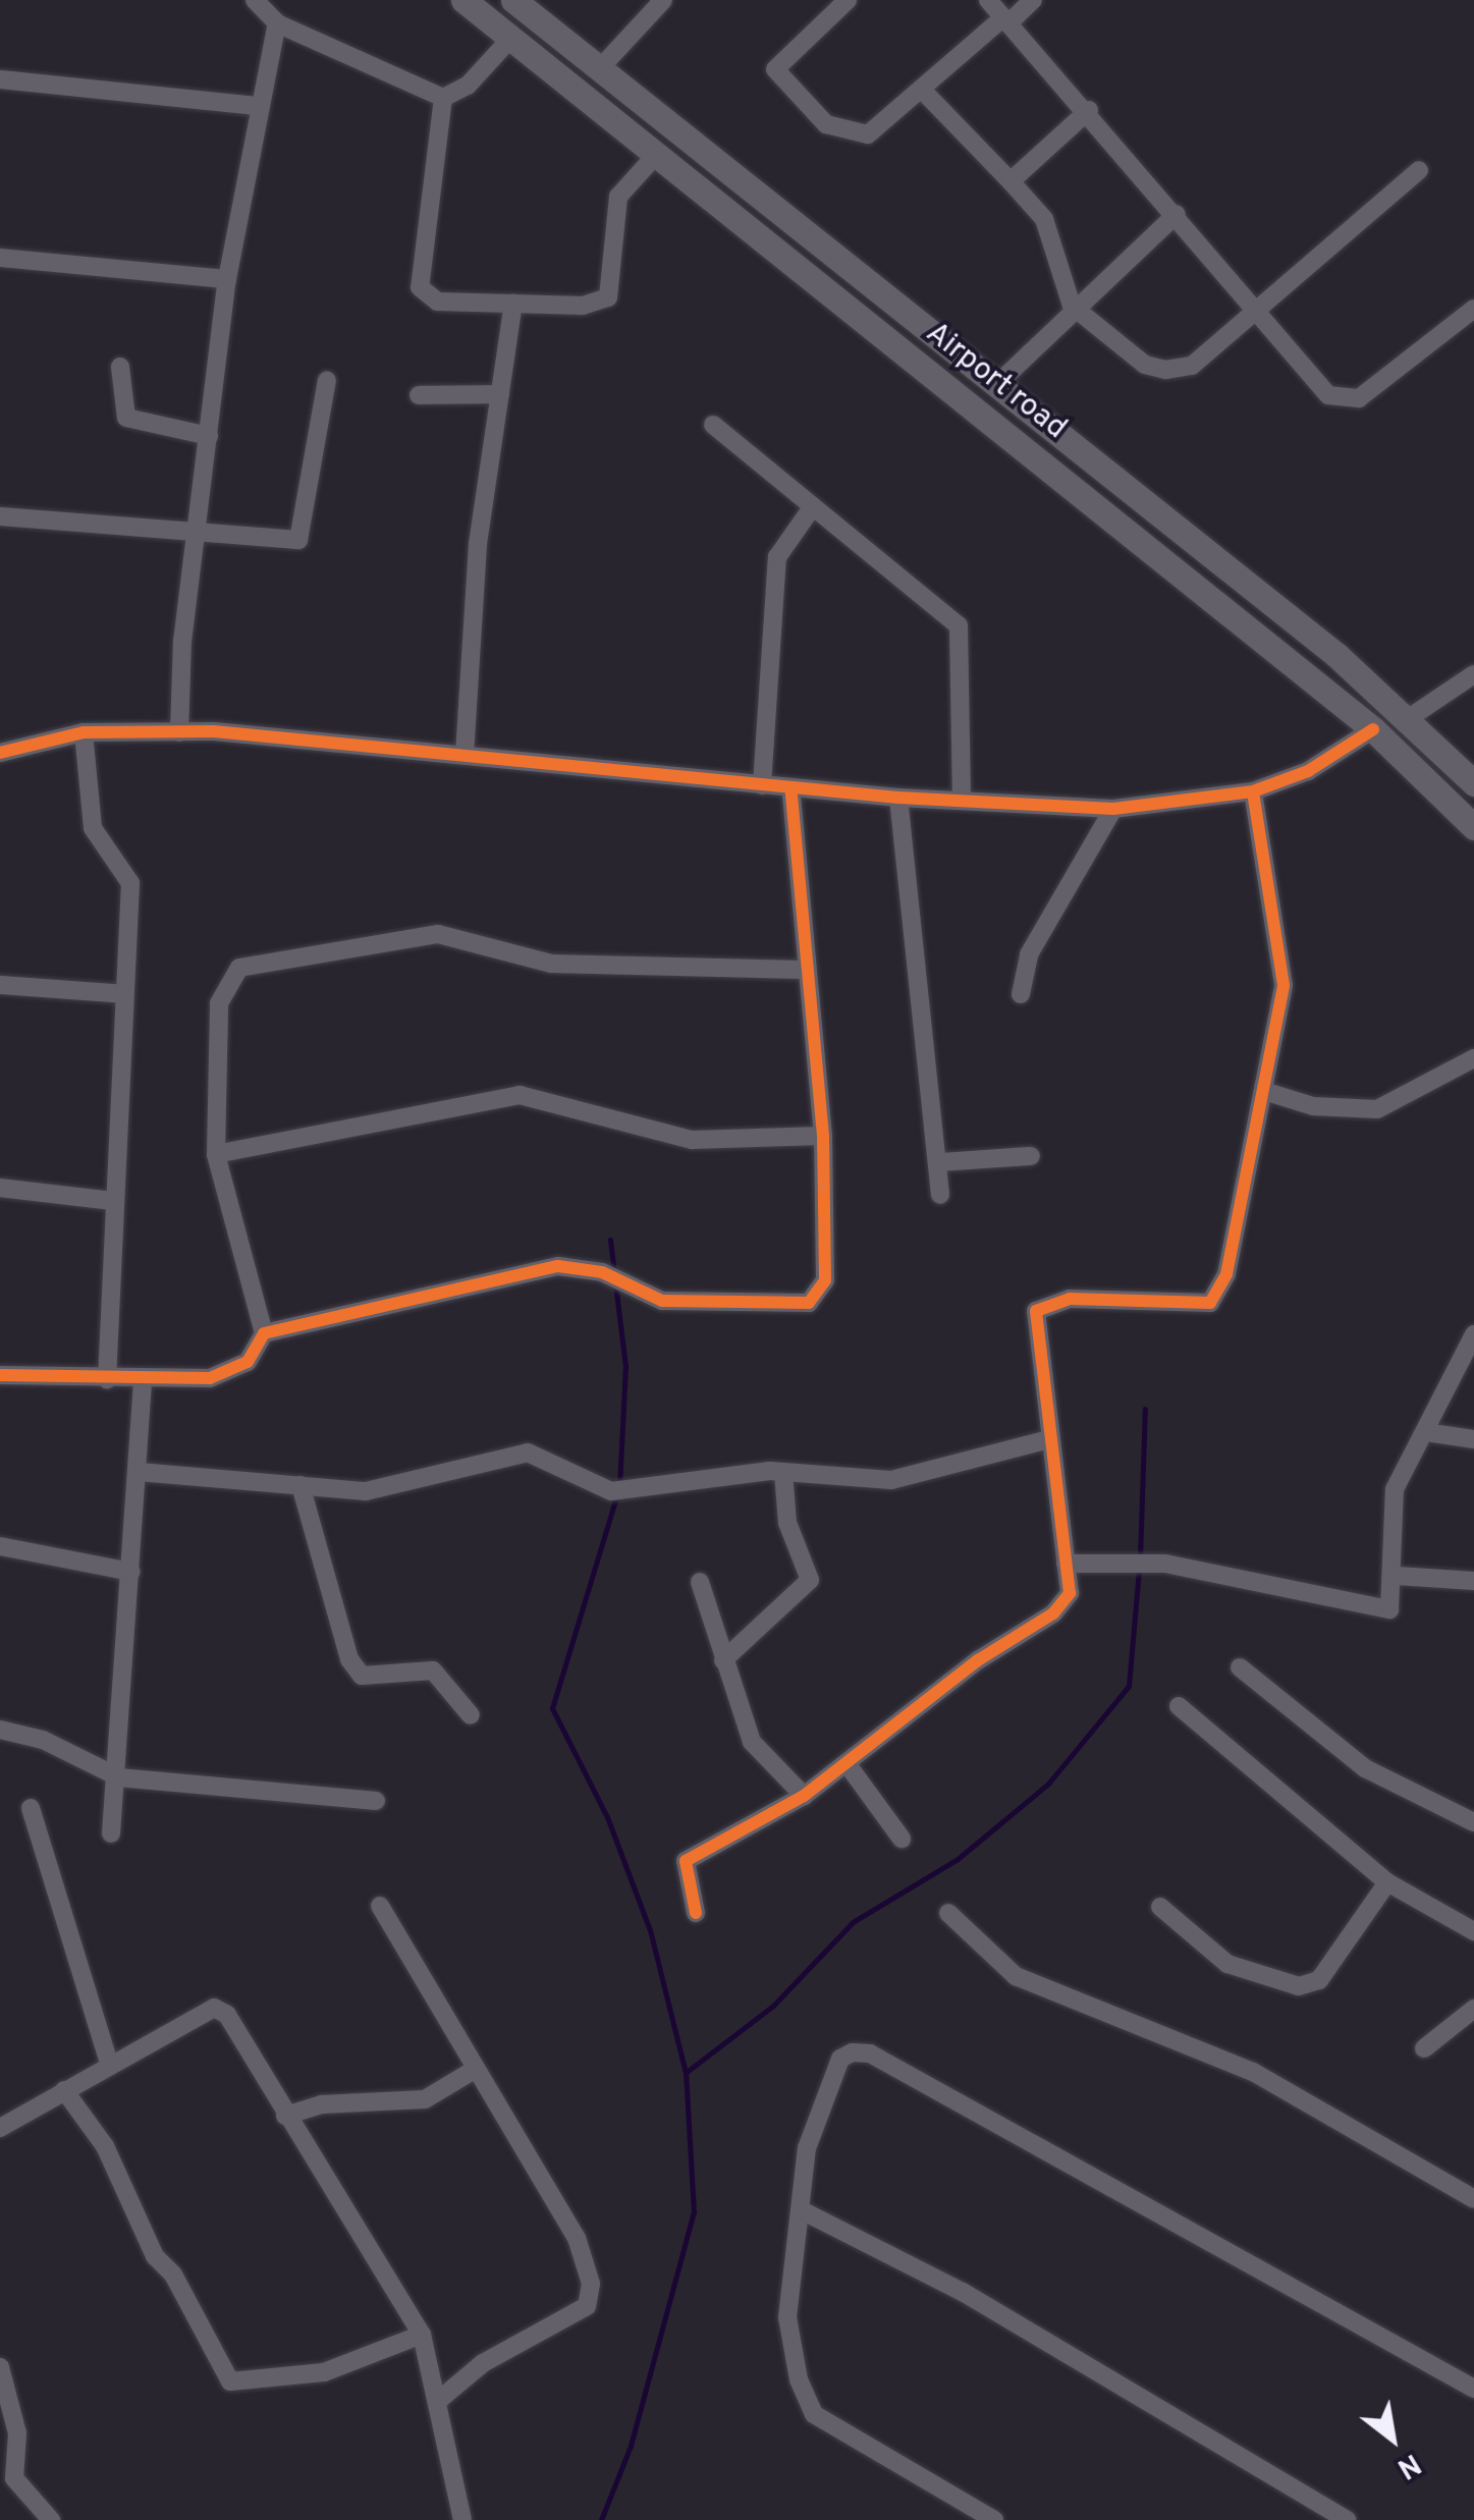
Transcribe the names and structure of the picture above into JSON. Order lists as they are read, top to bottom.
{
  "streets": {
    "main road": ["Airport road"]
  },
  "north": "bottom right"
}
